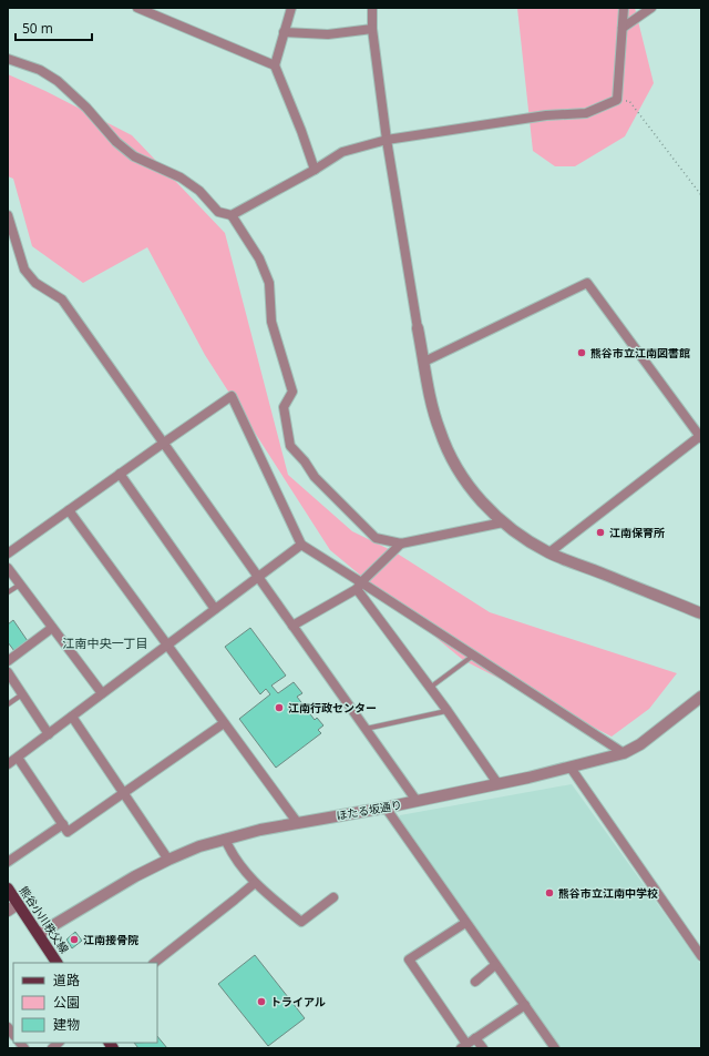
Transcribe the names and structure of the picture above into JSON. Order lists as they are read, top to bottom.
{
  "streets": {
    "main road": ["熊谷小川秩父線"],
    "street": ["ほたる坂通り"]
  },
  "crossings": [
    ["ほたる坂通り", "熊谷小川秩父線"]
  ],
  "districts": ["江南中央一丁目"],
  "places": [
    "熊谷市立江南図書館",
    "江南保育所",
    "江南行政センター",
    "熊谷市立江南中学校",
    "江南接骨院",
    "トライアル"
  ],
  "legend": ["道路", "公園", "建物"],
  "scale_bar": "50 m"
}
